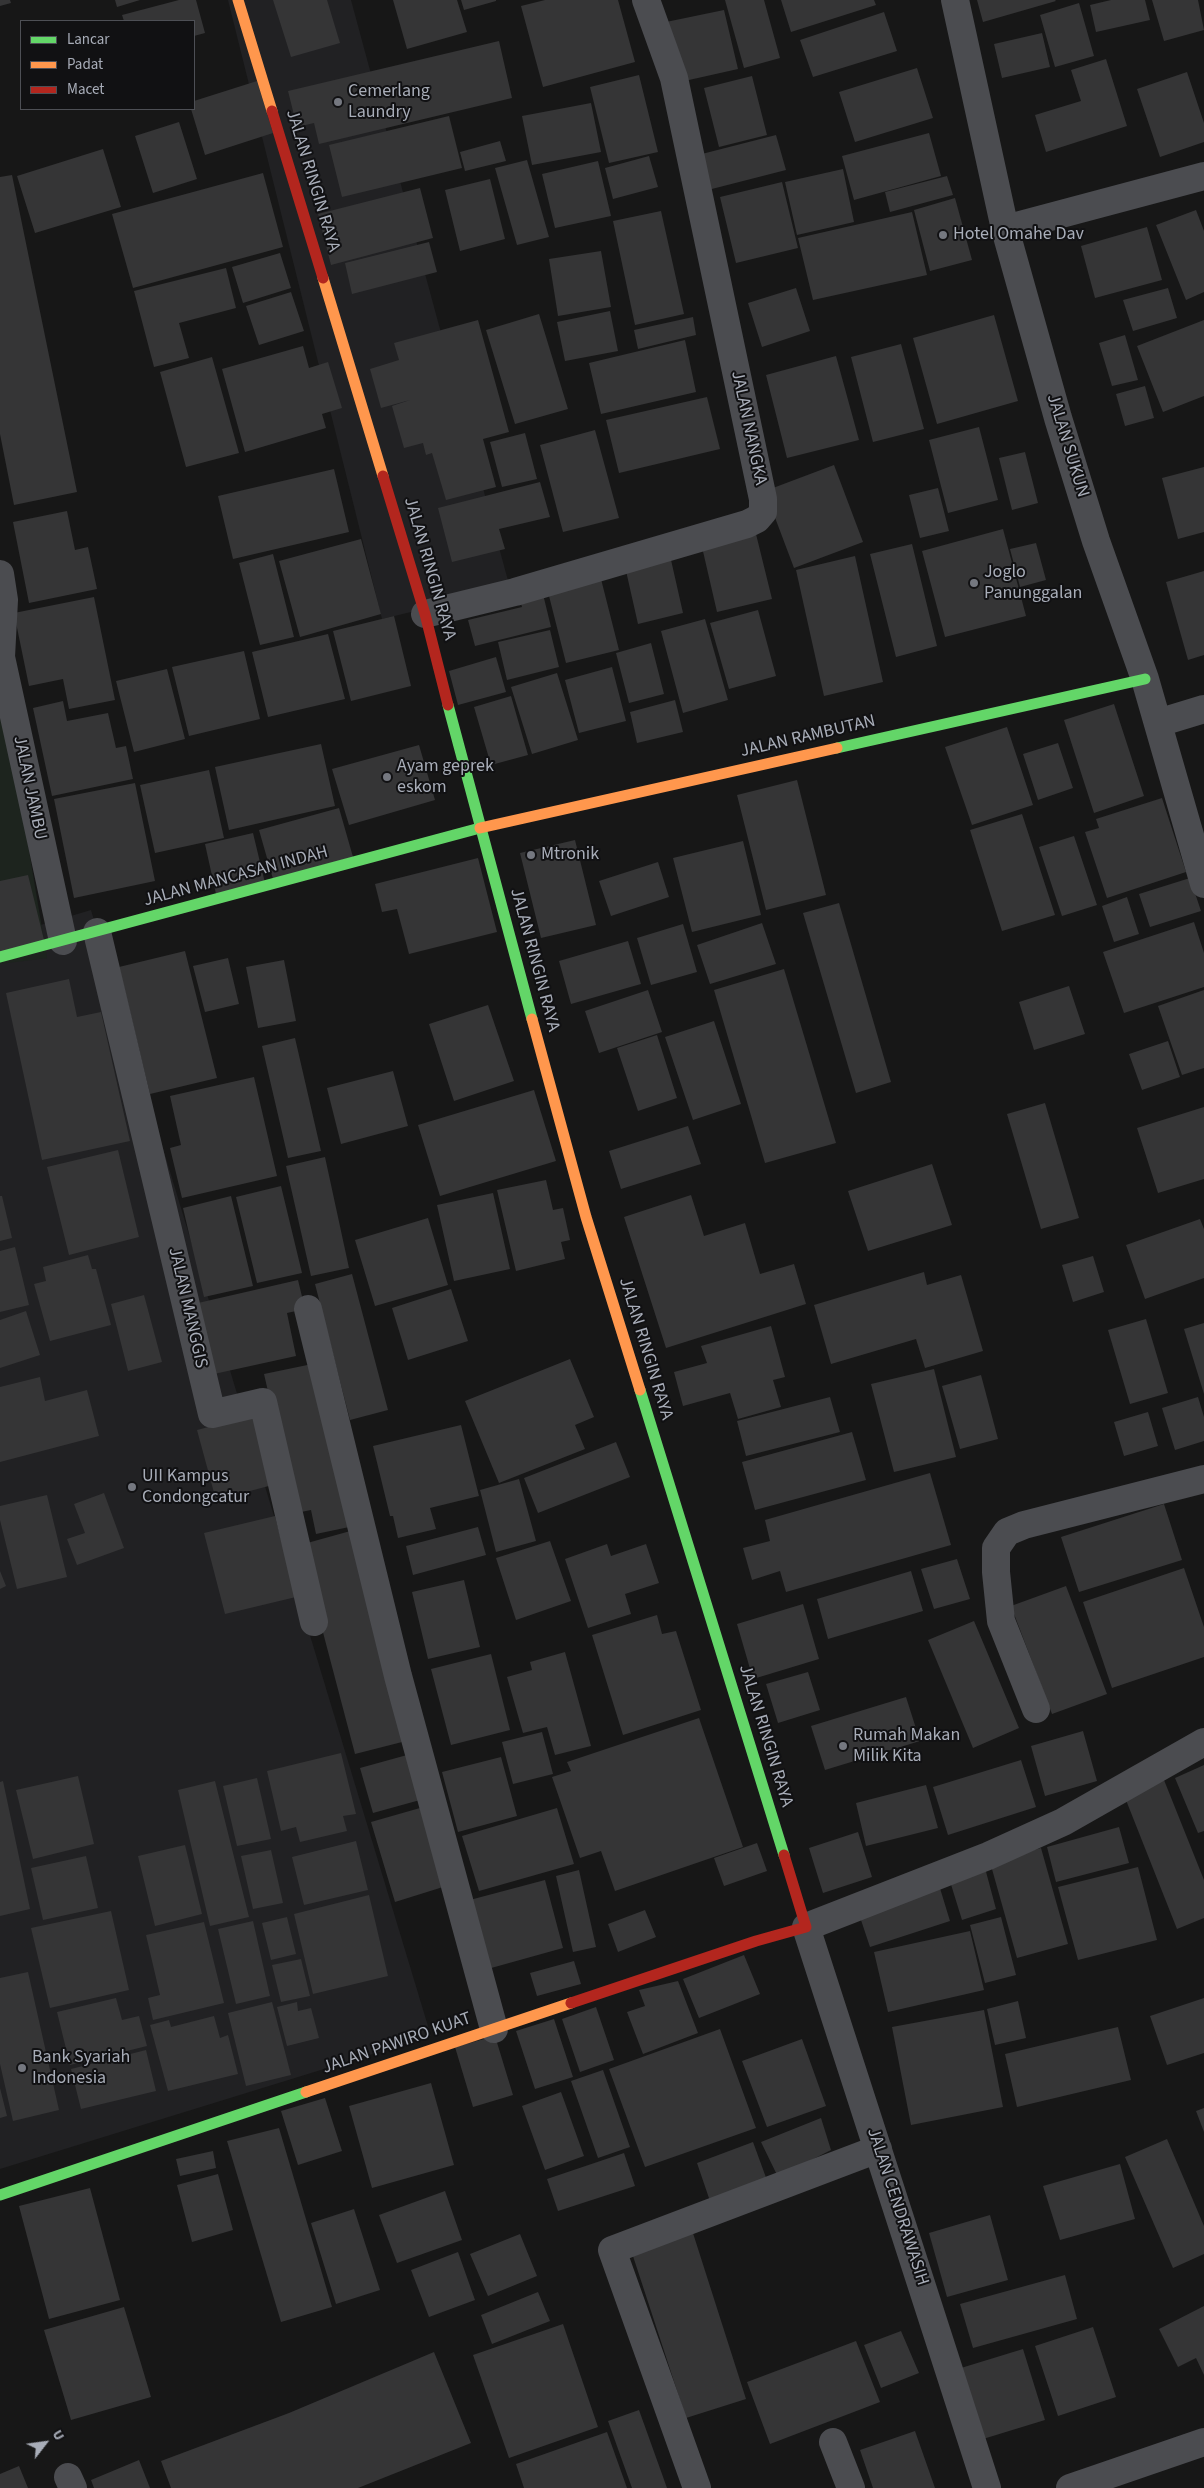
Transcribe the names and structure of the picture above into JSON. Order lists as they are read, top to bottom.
{
  "streets": {
    "main road": [
      "JALAN RINGIN RAYA",
      "JALAN RAMBUTAN",
      "JALAN MANCASAN INDAH",
      "JALAN PAWIRO KUAT"
    ],
    "street": [
      "JALAN NANGKA",
      "JALAN SUKUN",
      "JALAN JAMBU",
      "JALAN MANGGIS",
      "JALAN CENDRAWASIH"
    ]
  },
  "crossings": [
    ["JALAN RINGIN RAYA", "JALAN NANGKA"],
    ["JALAN RINGIN RAYA", "JALAN RAMBUTAN"],
    ["JALAN RINGIN RAYA", "JALAN MANCASAN INDAH"],
    ["JALAN RINGIN RAYA", "JALAN PAWIRO KUAT"],
    ["JALAN RINGIN RAYA", "JALAN CENDRAWASIH"],
    ["JALAN SUKUN", "JALAN RAMBUTAN"],
    ["JALAN RAMBUTAN", "JALAN MANCASAN INDAH"],
    ["JALAN JAMBU", "JALAN MANCASAN INDAH"],
    ["JALAN MANCASAN INDAH", "JALAN MANGGIS"],
    ["JALAN PAWIRO KUAT", "JALAN CENDRAWASIH"]
  ],
  "places": [
    "Cemerlang Laundry",
    "Hotel Omahe Dav",
    "Joglo Panunggalan",
    "Ayam geprek eskom",
    "Mtronik",
    "UII Kampus Condongcatur",
    "Rumah Makan Milik Kita",
    "Bank Syariah Indonesia"
  ],
  "legend": ["Lancar", "Padat", "Macet"],
  "north": "top right"
}
